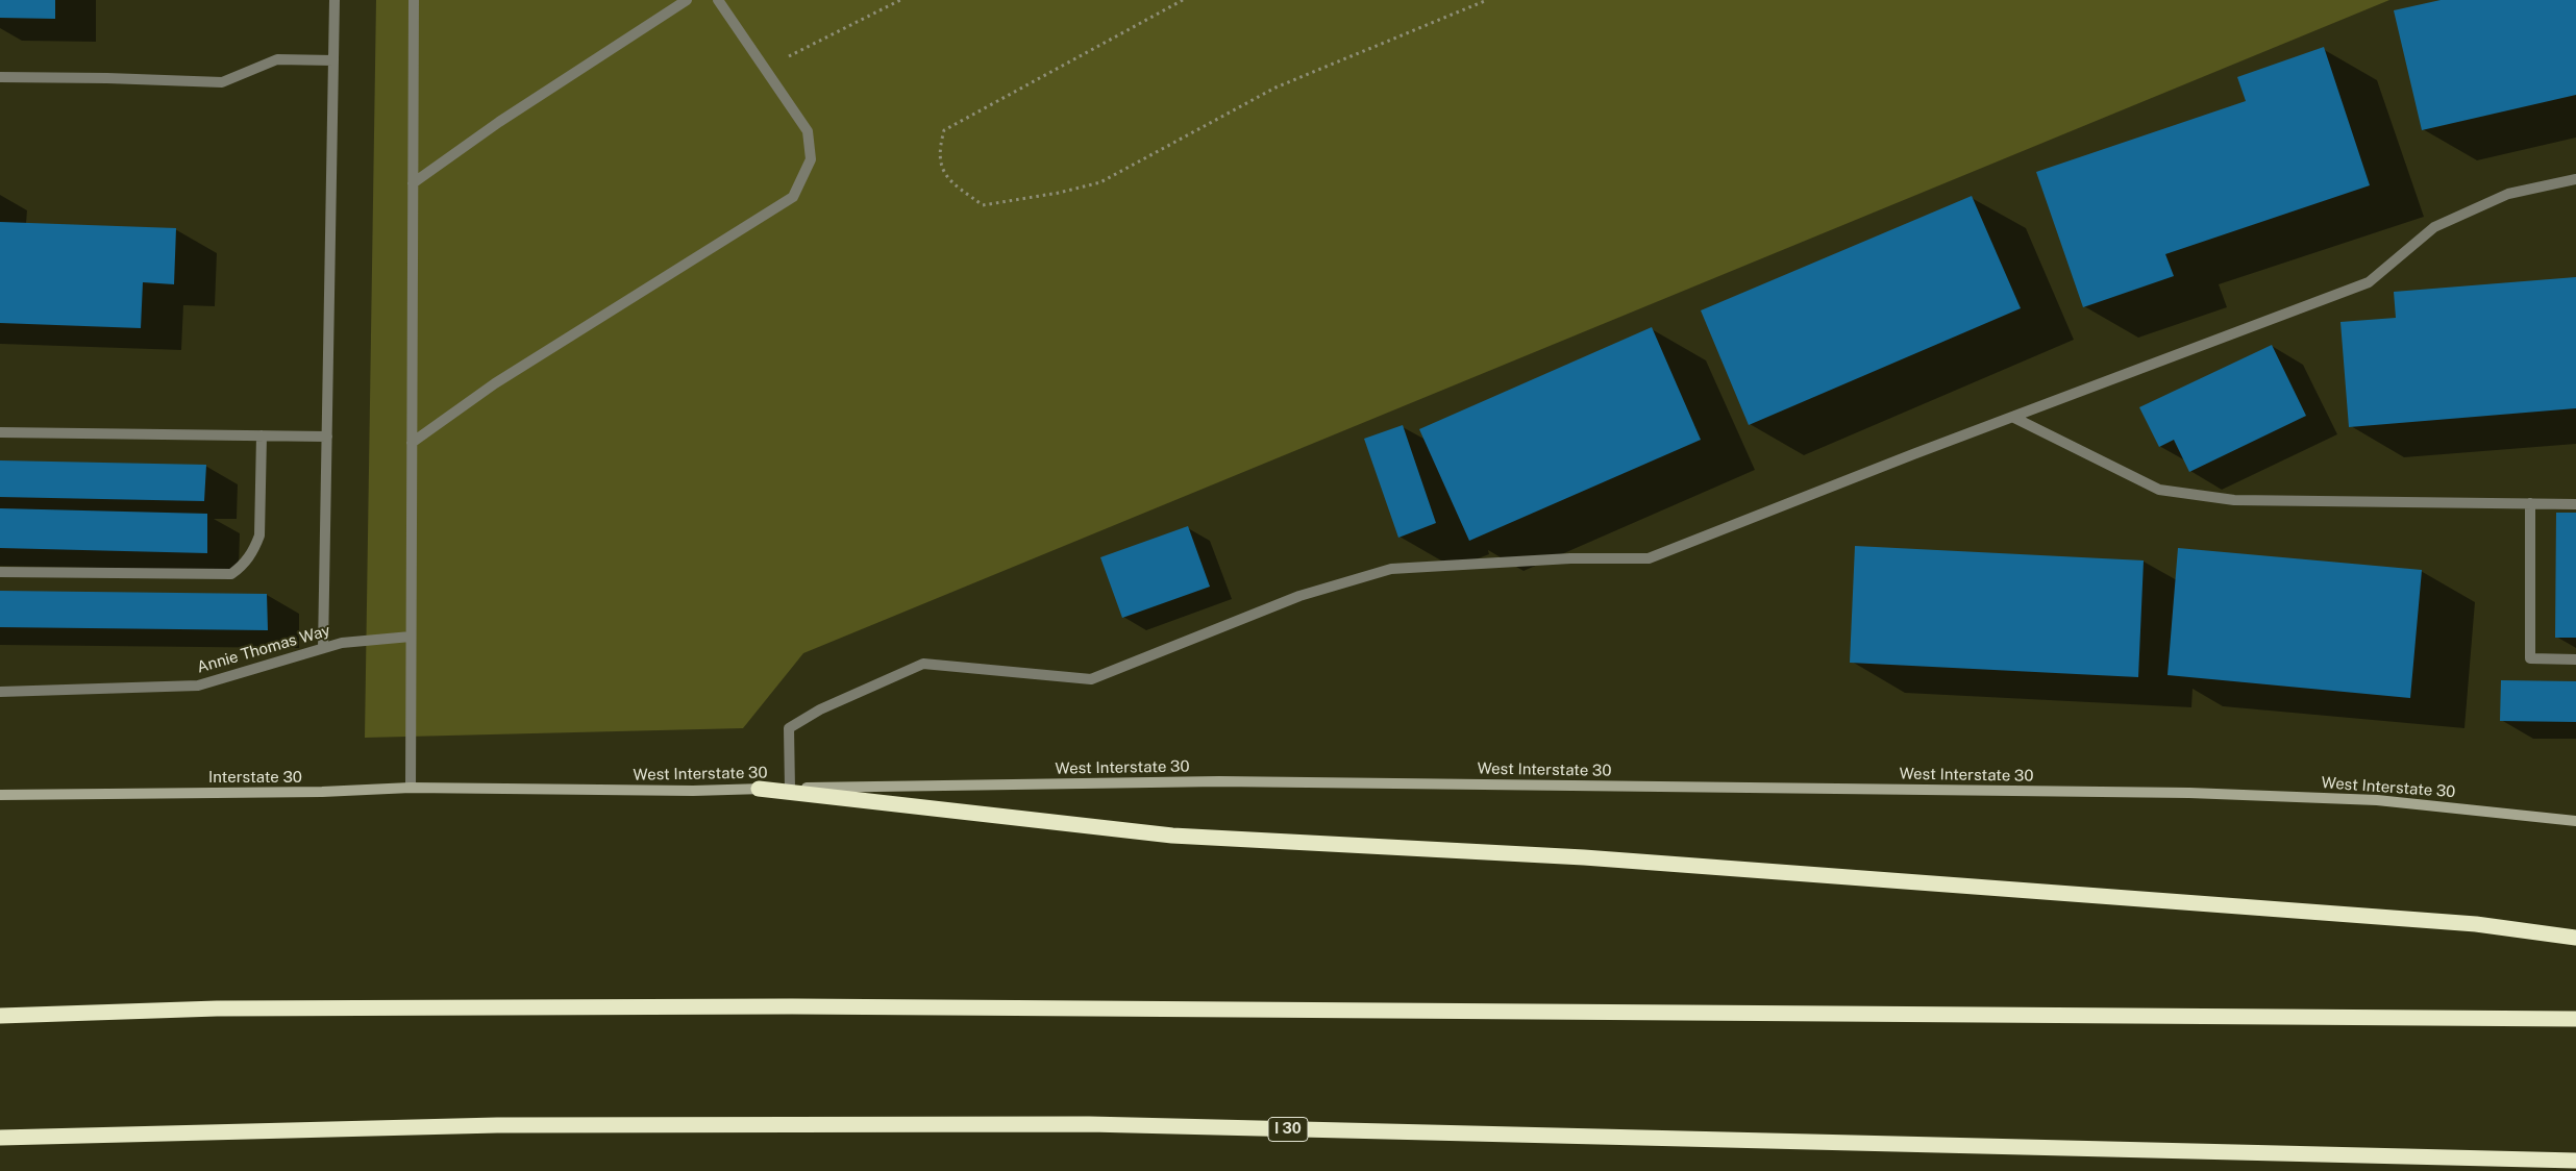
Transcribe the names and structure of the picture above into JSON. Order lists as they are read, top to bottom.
{
  "streets": {
    "highway": ["I 30"],
    "main road": ["West Interstate 30", "Interstate 30"],
    "lane": ["Annie Thomas Way"]
  },
  "crossings": [
    ["West Interstate 30", "Interstate 30"]
  ]
}
